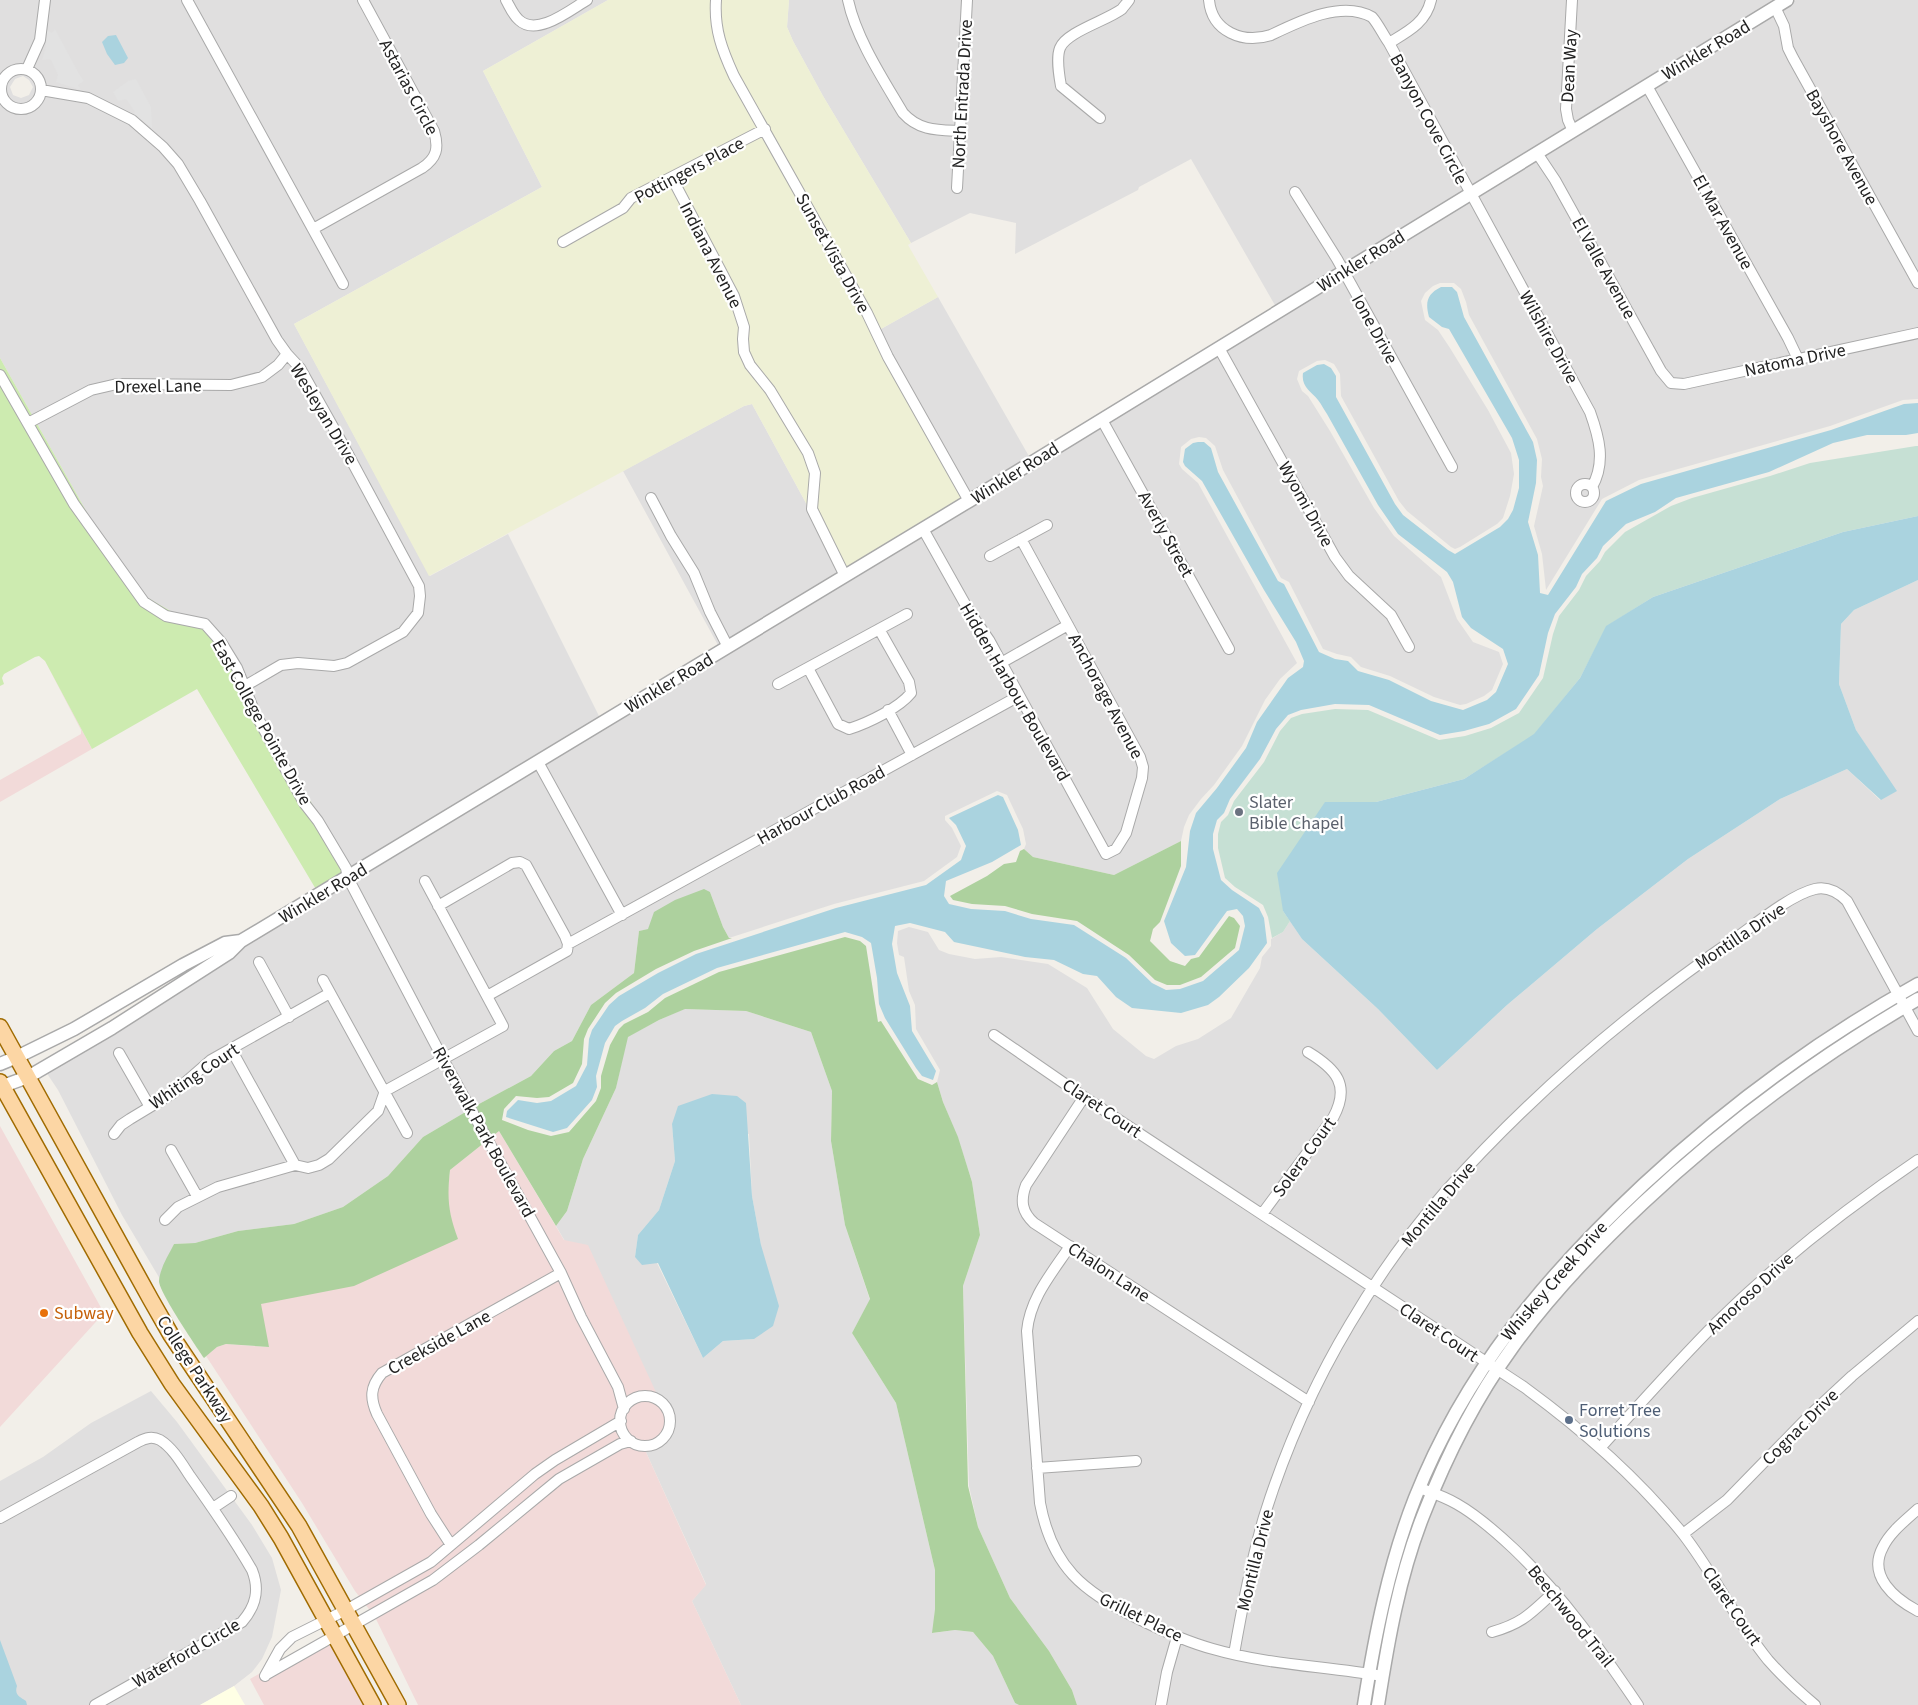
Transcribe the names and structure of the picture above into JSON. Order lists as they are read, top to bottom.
{
  "streets": {
    "main road": ["College Parkway"],
    "street": [
      "Winkler Road",
      "Dean Way",
      "Astarias Circle",
      "North Entrada Drive",
      "Banyon Cove Circle",
      "Bayshore Avenue",
      "Pottingers Place",
      "El Mar Avenue",
      "Sunset Vista Drive",
      "Indiana Avenue",
      "El Valle Avenue",
      "Ione Drive",
      "Wilshire Drive",
      "Natoma Drive",
      "Drexel Lane",
      "Wesleyan Drive",
      "Wyomi Drive",
      "Averly Street",
      "Hidden Harbour Boulevard",
      "Anchorage Avenue",
      "East College Pointe Drive",
      "Harbour Club Road",
      "Montilla Drive",
      "Whiting Court",
      "Claret Court",
      "Riverwalk Park Boulevard",
      "Solera Court",
      "Chalon Lane",
      "Whiskey Creek Drive",
      "Amoroso Drive",
      "Creekside Lane",
      "Cognac Drive",
      "Beechwood Trail",
      "Grillet Place",
      "Waterford Circle"
    ]
  },
  "crossings": [
    ["Winkler Road", "Dean Way"],
    ["Winkler Road", "Banyon Cove Circle"],
    ["Winkler Road", "Bayshore Avenue"],
    ["Winkler Road", "El Mar Avenue"],
    ["Winkler Road", "Sunset Vista Drive"],
    ["Winkler Road", "Indiana Avenue"],
    ["Winkler Road", "El Valle Avenue"],
    ["Winkler Road", "Ione Drive"],
    ["Winkler Road", "Wilshire Drive"],
    ["Winkler Road", "Wyomi Drive"],
    ["Winkler Road", "Averly Street"],
    ["Winkler Road", "Hidden Harbour Boulevard"],
    ["Winkler Road", "East College Pointe Drive"],
    ["Winkler Road", "Riverwalk Park Boulevard"],
    ["Winkler Road", "College Parkway"],
    ["Banyon Cove Circle", "Wilshire Drive"],
    ["Pottingers Place", "Sunset Vista Drive"],
    ["Pottingers Place", "Indiana Avenue"],
    ["El Mar Avenue", "Natoma Drive"],
    ["El Valle Avenue", "Natoma Drive"],
    ["Drexel Lane", "Wesleyan Drive"],
    ["Drexel Lane", "East College Pointe Drive"],
    ["Wesleyan Drive", "East College Pointe Drive"],
    ["Hidden Harbour Boulevard", "Anchorage Avenue"],
    ["Hidden Harbour Boulevard", "Harbour Club Road"],
    ["East College Pointe Drive", "Riverwalk Park Boulevard"],
    ["Montilla Drive", "Claret Court"],
    ["Montilla Drive", "Chalon Lane"],
    ["Montilla Drive", "Whiskey Creek Drive"],
    ["Montilla Drive", "Grillet Place"],
    ["Claret Court", "Solera Court"],
    ["Claret Court", "Chalon Lane"],
    ["Claret Court", "Whiskey Creek Drive"],
    ["Claret Court", "Amoroso Drive"],
    ["Claret Court", "Cognac Drive"],
    ["Riverwalk Park Boulevard", "Creekside Lane"],
    ["Chalon Lane", "Grillet Place"],
    ["Whiskey Creek Drive", "Beechwood Trail"],
    ["Whiskey Creek Drive", "Grillet Place"]
  ],
  "places": ["Slater Bible Chapel", "Subway", "Forret Tree Solutions"]
}
